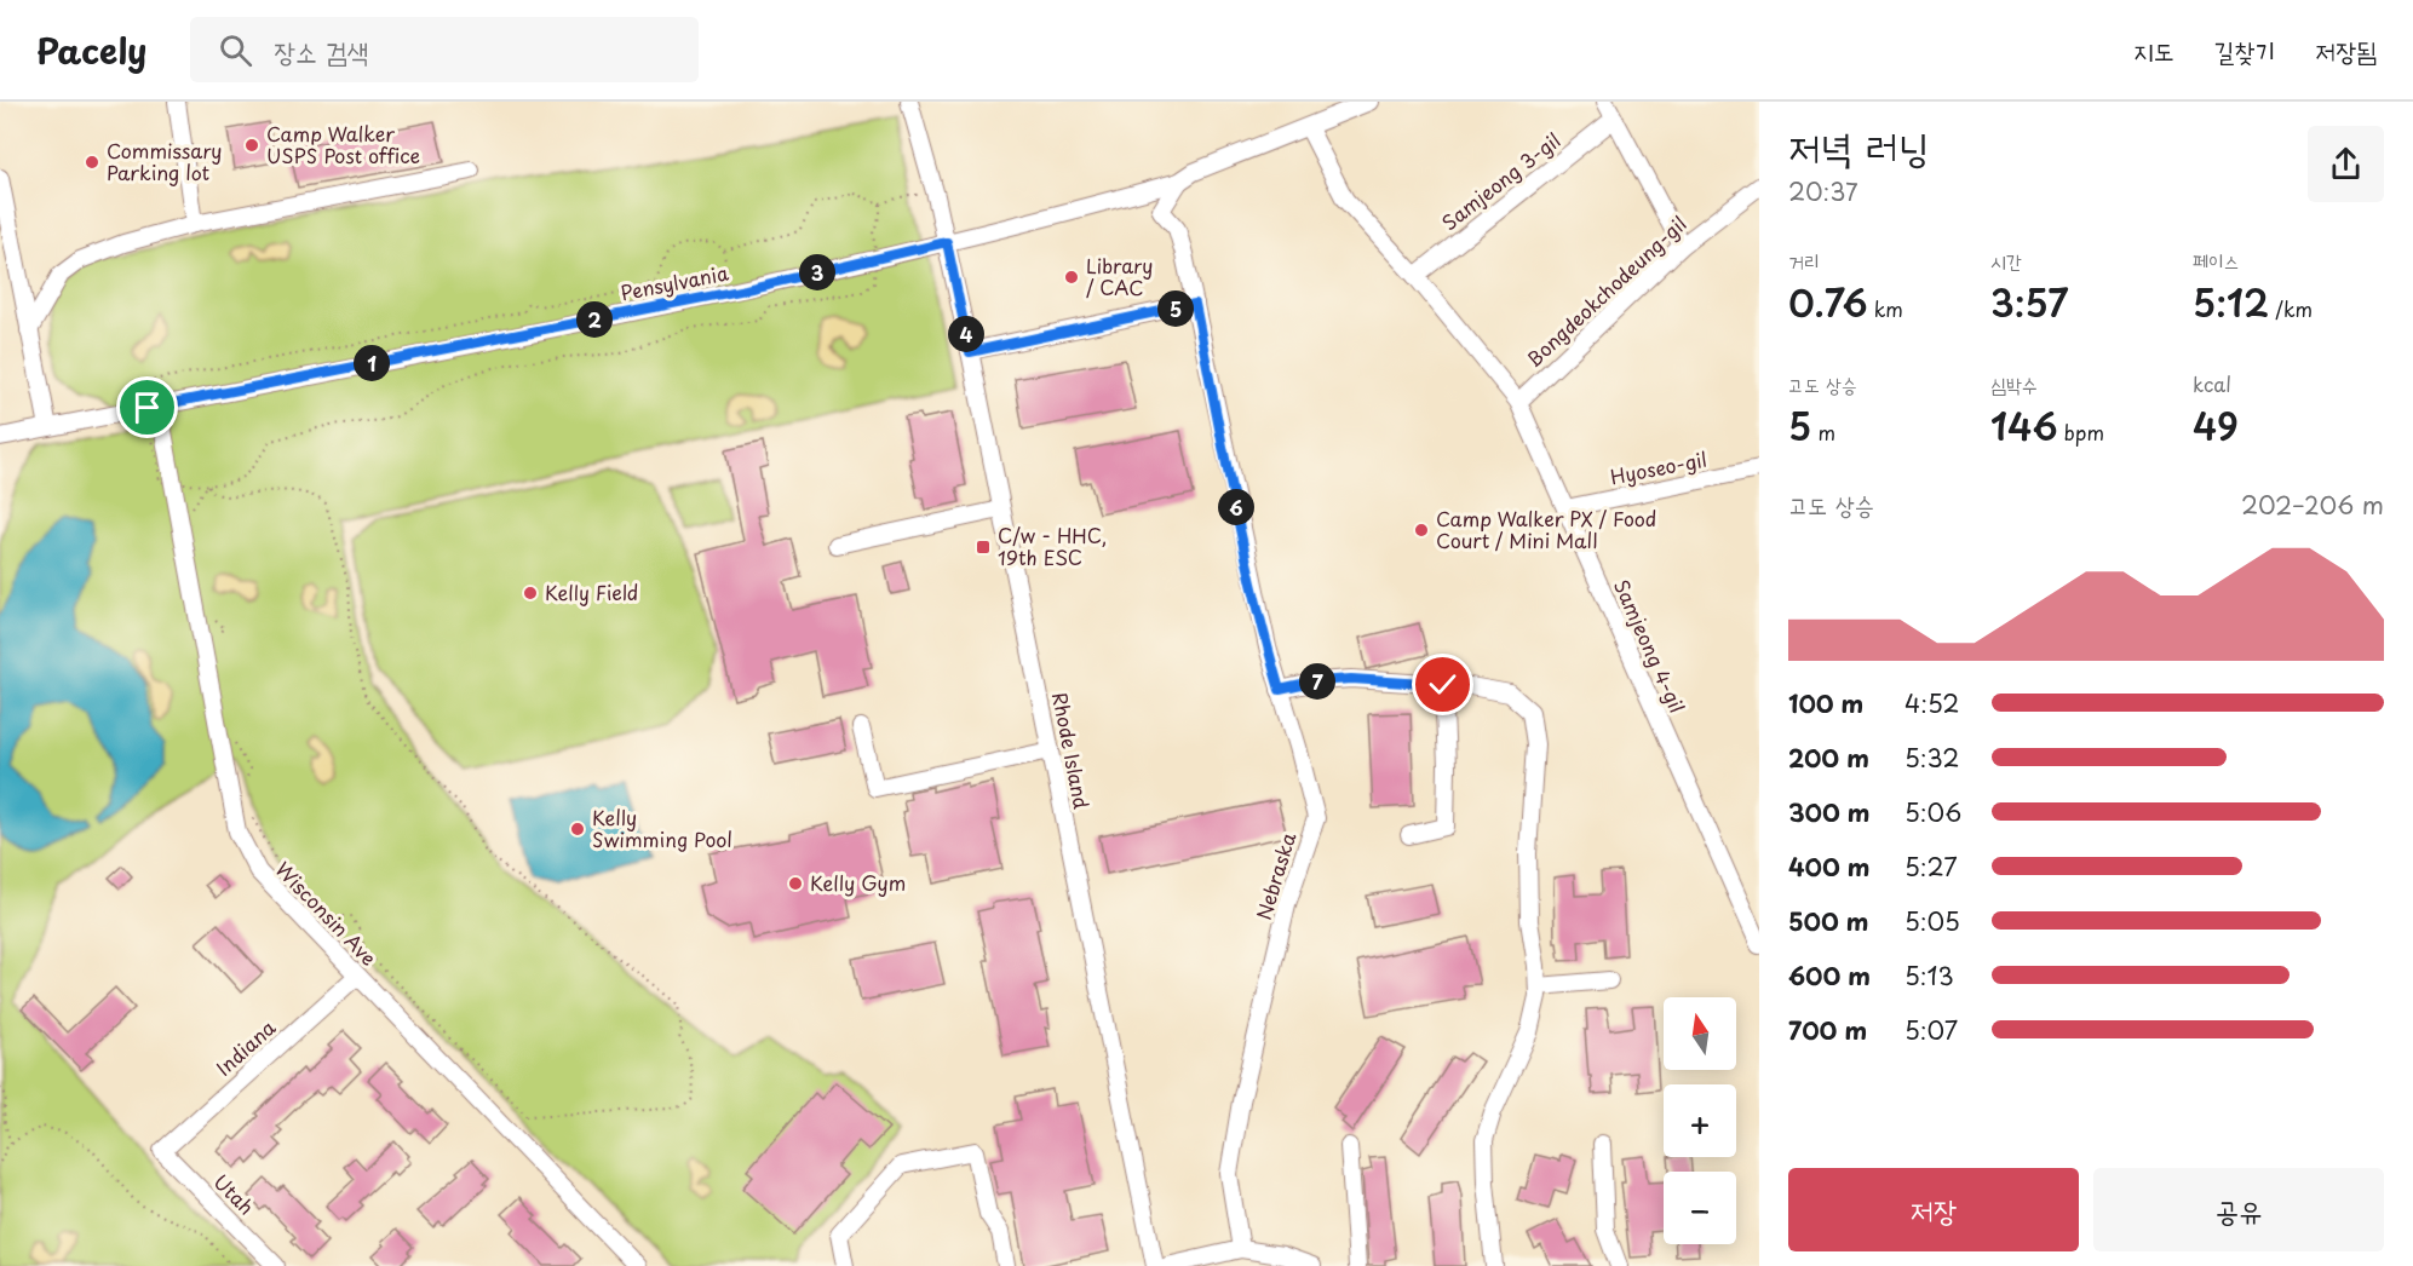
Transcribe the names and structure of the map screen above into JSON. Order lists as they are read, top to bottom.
{
  "streets": {
    "street": [
      "Samjeong 3-gil",
      "Pensylvania",
      "Bongdeokchodeung-gil",
      "Hyoseo-gil",
      "Samjeong 4-gil",
      "Rhode Island",
      "Nebraska",
      "Wisconsin Ave",
      "Indiana",
      "Utah"
    ]
  },
  "crossings": [
    ["Samjeong 3-gil", "Samjeong 4-gil"],
    ["Pensylvania", "Samjeong 4-gil"],
    ["Pensylvania", "Rhode Island"],
    ["Pensylvania", "Nebraska"],
    ["Pensylvania", "Wisconsin Ave"],
    ["Bongdeokchodeung-gil", "Samjeong 4-gil"],
    ["Hyoseo-gil", "Samjeong 4-gil"],
    ["Wisconsin Ave", "Indiana"],
    ["Indiana", "Utah"]
  ],
  "places": {
    "other": [
      "Camp Walker USPS Post office",
      "Commissary Parking lot",
      "Library / CAC",
      "Camp Walker PX / Food Court / Mini Mall",
      "Kelly Field",
      "Kelly Swimming Pool",
      "Kelly Gym"
    ],
    "transit": ["C/w - HHC, 19th ESC"]
  },
  "north": "top",
  "page": {
    "header": "Pacely",
    "search": "장소 검색",
    "nav": ["지도", "길찾기", "저장됨"],
    "heading": ["저녁 러닝", "20:37"],
    "stats": [
      ["거리", "0.76 km"],
      ["시간", "3:57"],
      ["페이스", "5:12 /km"],
      ["고도 상승", "5 m"],
      ["심박수", "146 bpm"],
      ["kcal", "49"]
    ],
    "pins": [
      "3",
      "5",
      "2",
      "4",
      "1",
      "6",
      "7"
    ],
    "chart": ["고도 상승", "202–206 m"],
    "list": [
      {
        "name": "100 m",
        "note": "4:52"
      },
      {
        "name": "200 m",
        "note": "5:32"
      },
      {
        "name": "300 m",
        "note": "5:06"
      },
      {
        "name": "400 m",
        "note": "5:27"
      },
      {
        "name": "500 m",
        "note": "5:05"
      },
      {
        "name": "600 m",
        "note": "5:13"
      },
      {
        "name": "700 m",
        "note": "5:07"
      }
    ],
    "map_buttons": ["+", "−"],
    "buttons": ["저장", "공유"]
  }
}
